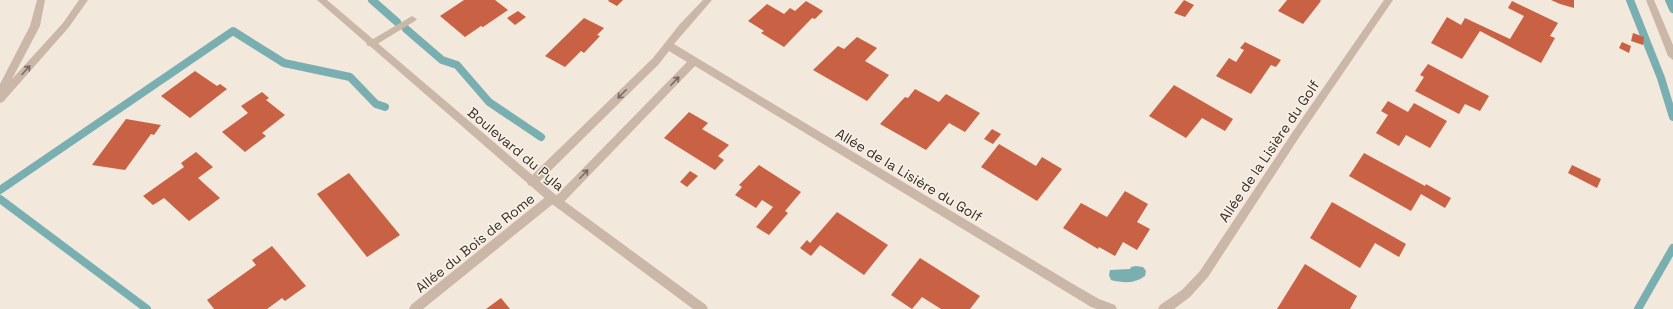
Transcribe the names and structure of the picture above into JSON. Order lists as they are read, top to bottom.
{
  "streets": {
    "street": ["Boulevard du Pyla", "Allée de la Lisière du Golf", "Allée du Bois de Rome"]
  },
  "crossings": [
    ["Boulevard du Pyla", "Allée du Bois de Rome"]
  ]
}
